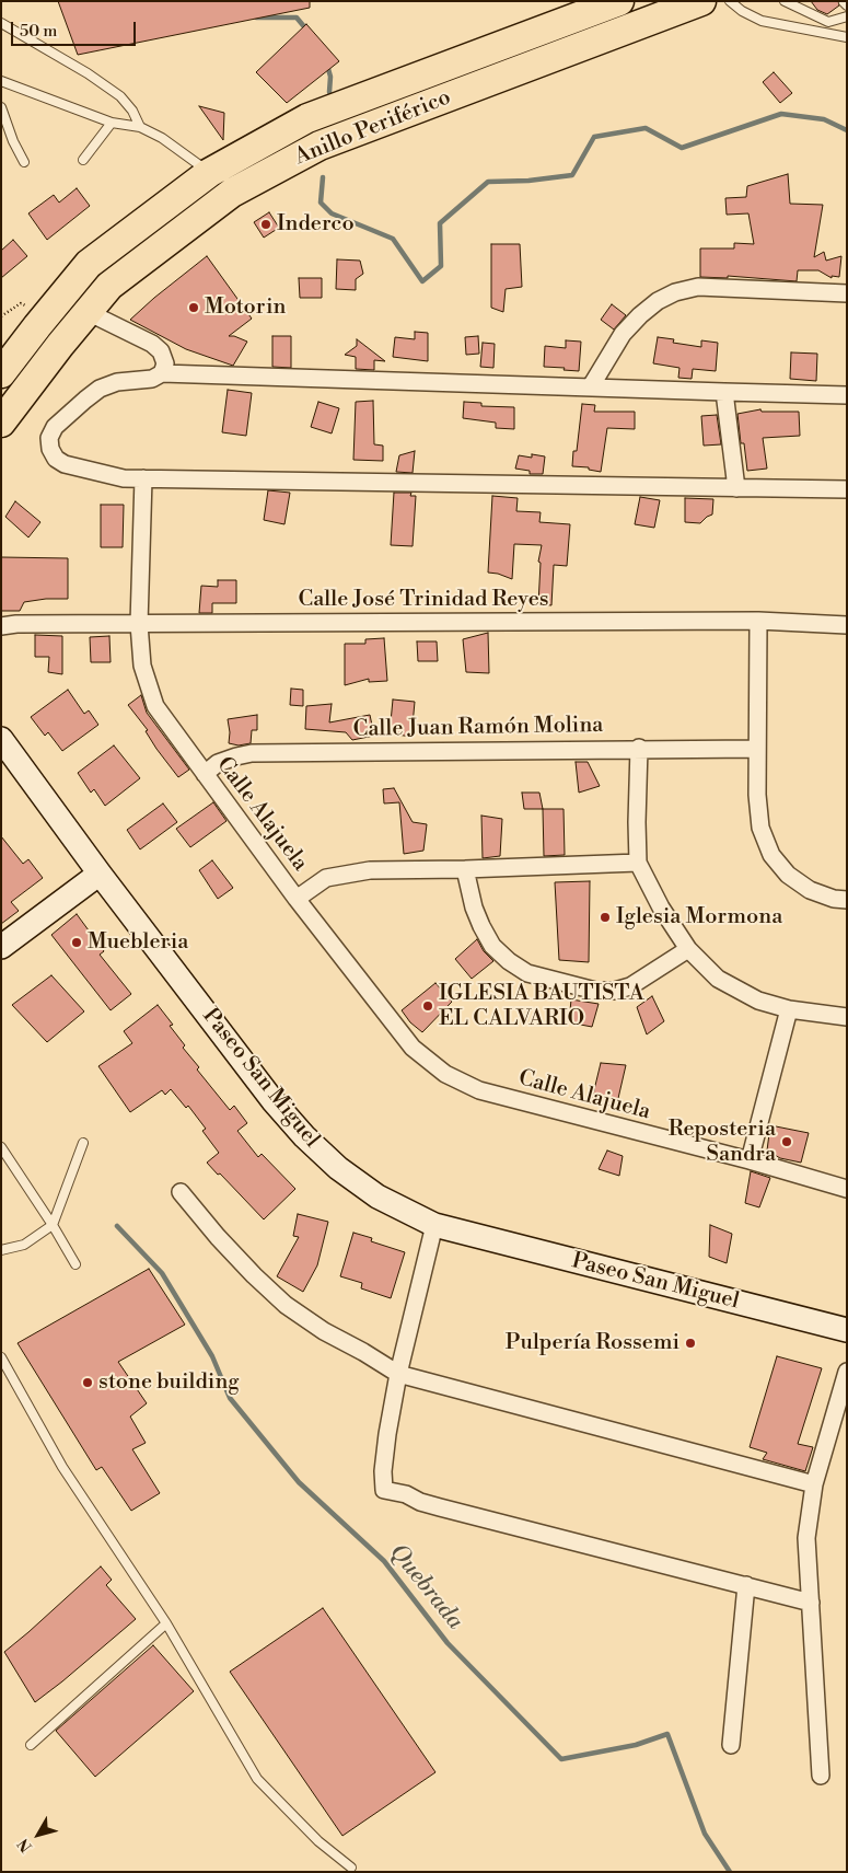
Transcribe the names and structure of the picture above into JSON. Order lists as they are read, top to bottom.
{
  "streets": {
    "highway": ["Anillo Periférico"],
    "street": [
      "Calle José Trinidad Reyes",
      "Calle Juan Ramón Molina",
      "Calle Alajuela",
      "Paseo San Miguel"
    ]
  },
  "crossings": [
    ["Calle José Trinidad Reyes", "Calle Alajuela"],
    ["Calle Juan Ramón Molina", "Calle Alajuela"]
  ],
  "water": ["Quebrada"],
  "places": [
    "Inderco",
    "Motorin",
    "Iglesia Mormona",
    "Muebleria",
    "IGLESIA BAUTISTA EL CALVARIO",
    "Reposteria Sandra",
    "Pulpería Rossemi",
    "stone building"
  ],
  "scale_bar": "50 m",
  "north": "bottom left"
}
